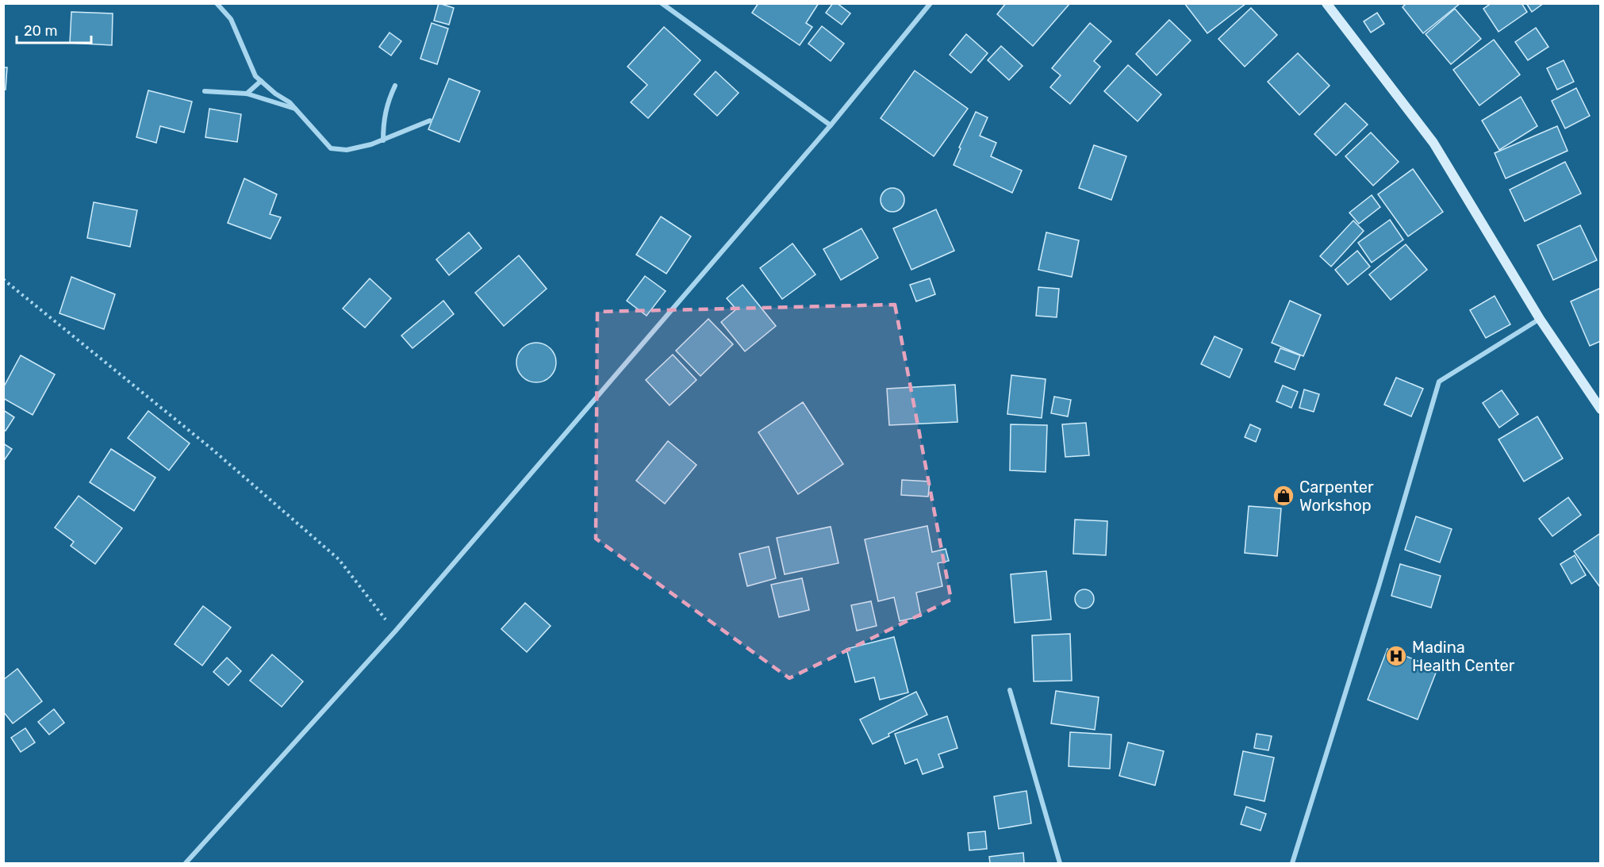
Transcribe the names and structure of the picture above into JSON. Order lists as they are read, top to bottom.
{
  "places": {
    "shop": ["Carpenter Workshop"],
    "hospital": ["Madina Health Center"]
  },
  "scale_bar": "20 m"
}
